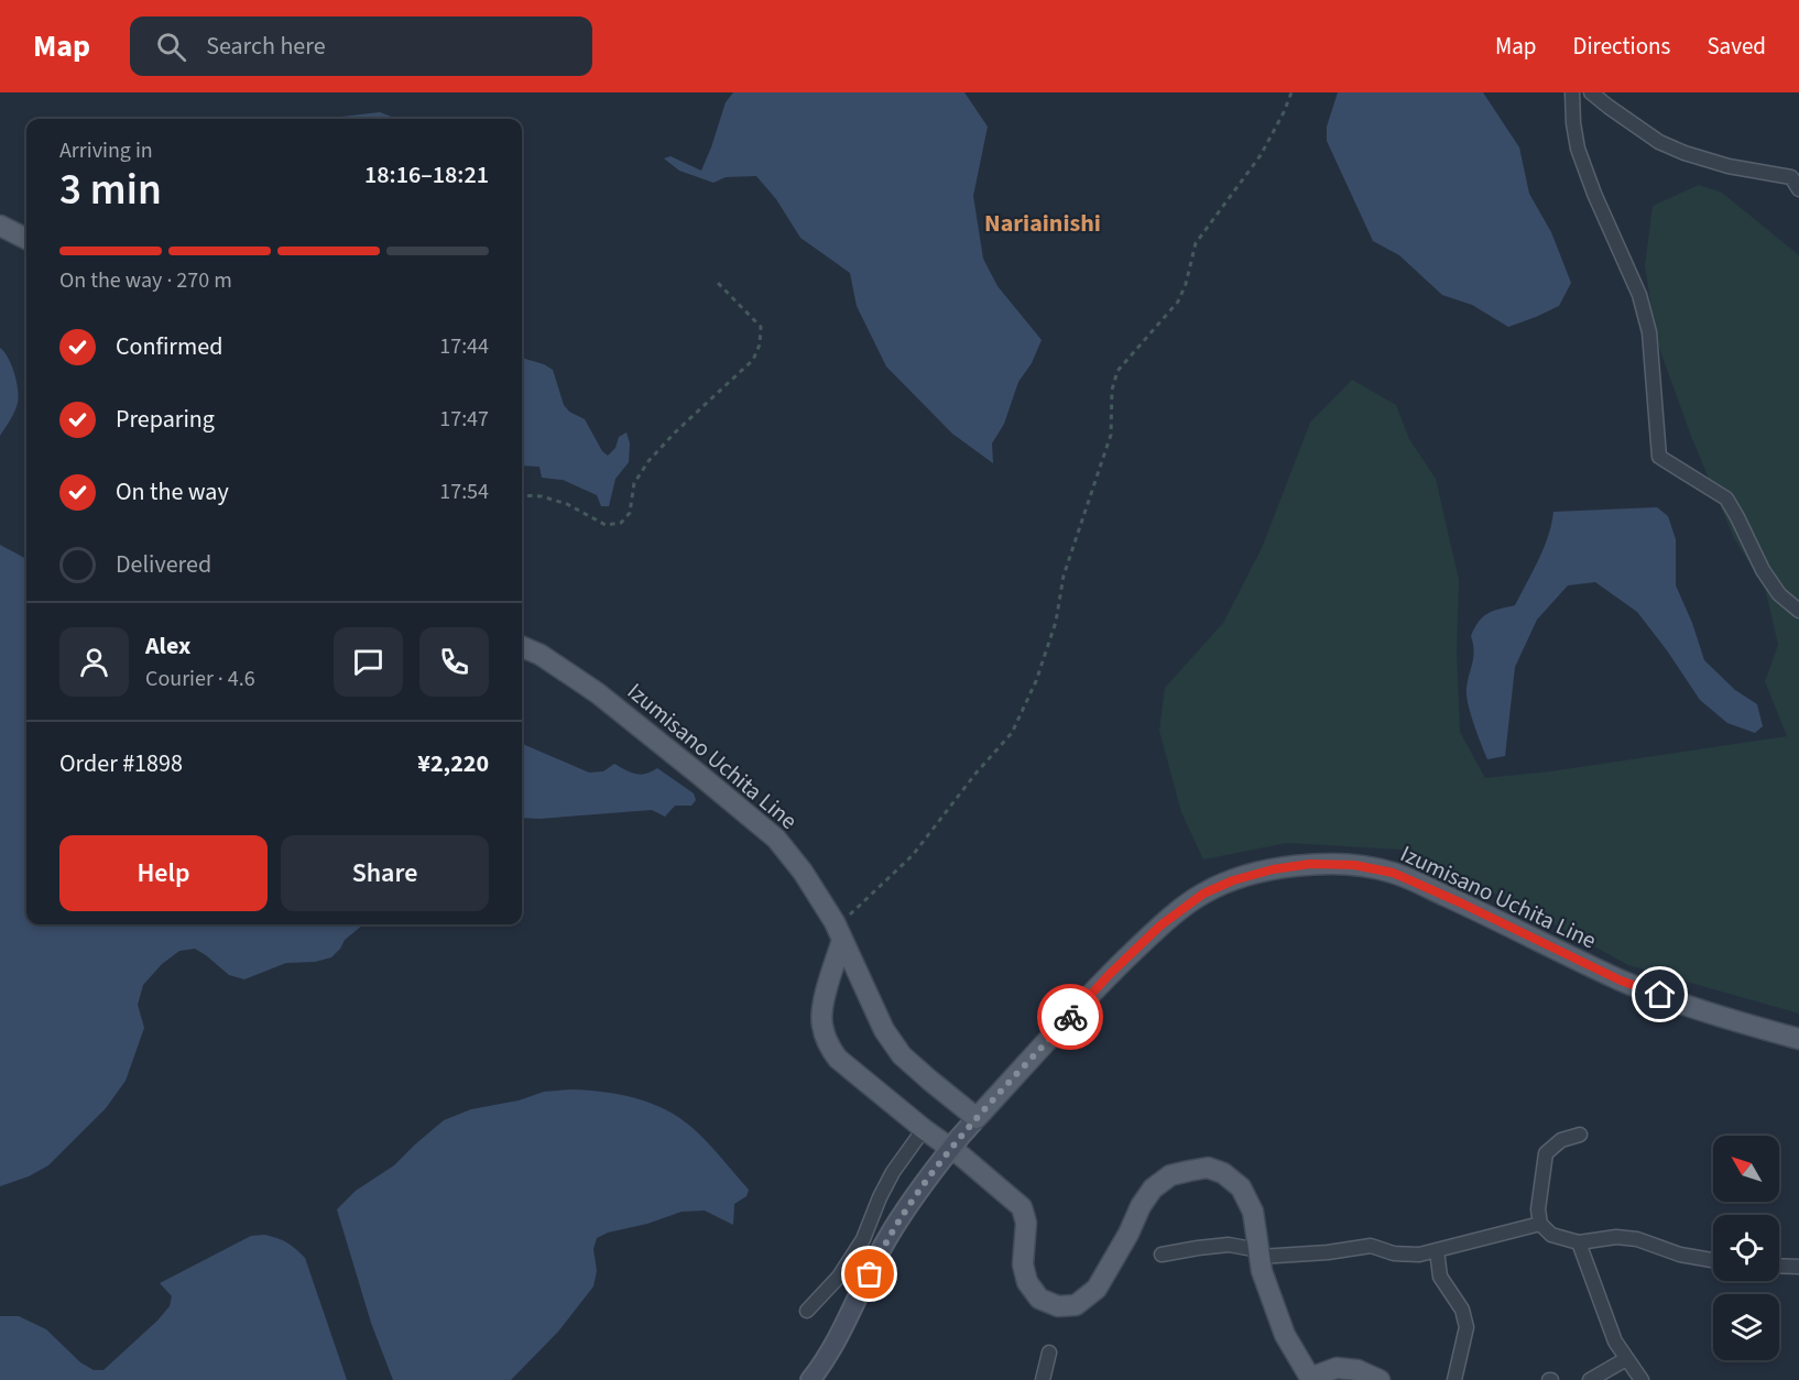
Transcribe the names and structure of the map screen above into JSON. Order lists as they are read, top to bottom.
{
  "streets": {
    "main road": ["Izumisano Uchita Line"]
  },
  "districts": ["Nariainishi"],
  "north": "top left",
  "page": {
    "header": "Map",
    "search": "Search here",
    "nav": ["Map", "Directions", "Saved"],
    "heading": ["3 min", "Arriving in", "18:16–18:21"],
    "panel": [
      "Alex",
      "Courier · 4.6",
      "Order #1898",
      "¥2,220"
    ],
    "bar": "On the way · 270 m",
    "list": [
      ["Confirmed", "17:44"],
      ["Preparing", "17:47"],
      ["On the way", "17:54"],
      "Delivered"
    ],
    "buttons": ["Help", "Share"]
  }
}
